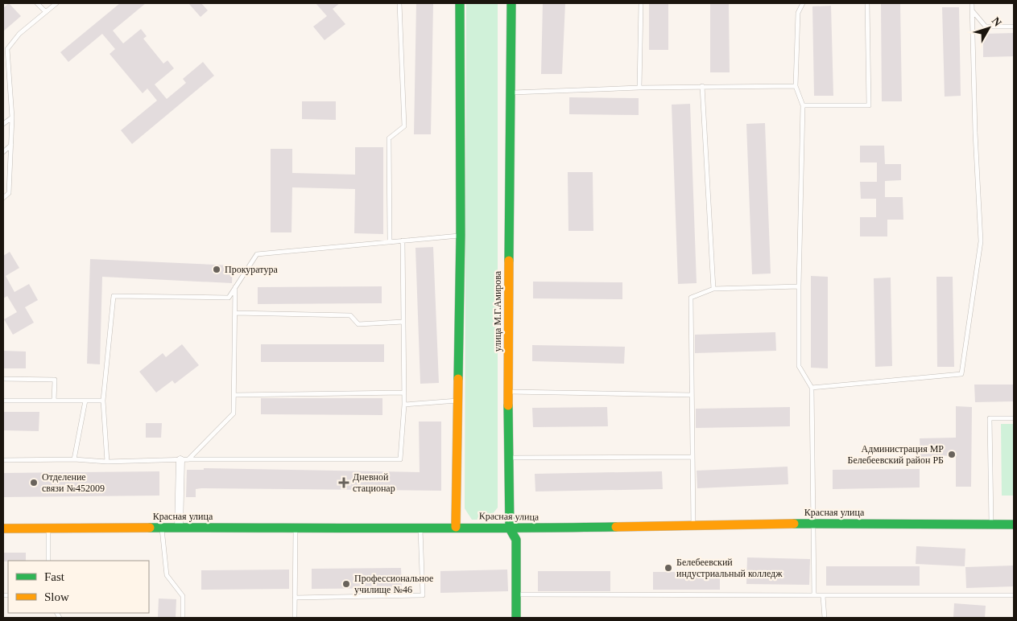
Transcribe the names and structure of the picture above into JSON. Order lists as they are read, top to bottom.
{
  "streets": {
    "street": ["улица М.Г.Амирова", "Красная улица"]
  },
  "crossings": [
    ["улица М.Г.Амирова", "Красная улица"]
  ],
  "places": {
    "other": [
      "Прокуратура",
      "Администрация МР Белебеевский район РБ",
      "Отделение связи №452009",
      "Белебеевский индустриальный колледж",
      "Профессиональное училище №46"
    ],
    "health": ["Дневной стационар"]
  },
  "legend": ["Fast", "Slow"],
  "north": "top right"
}
